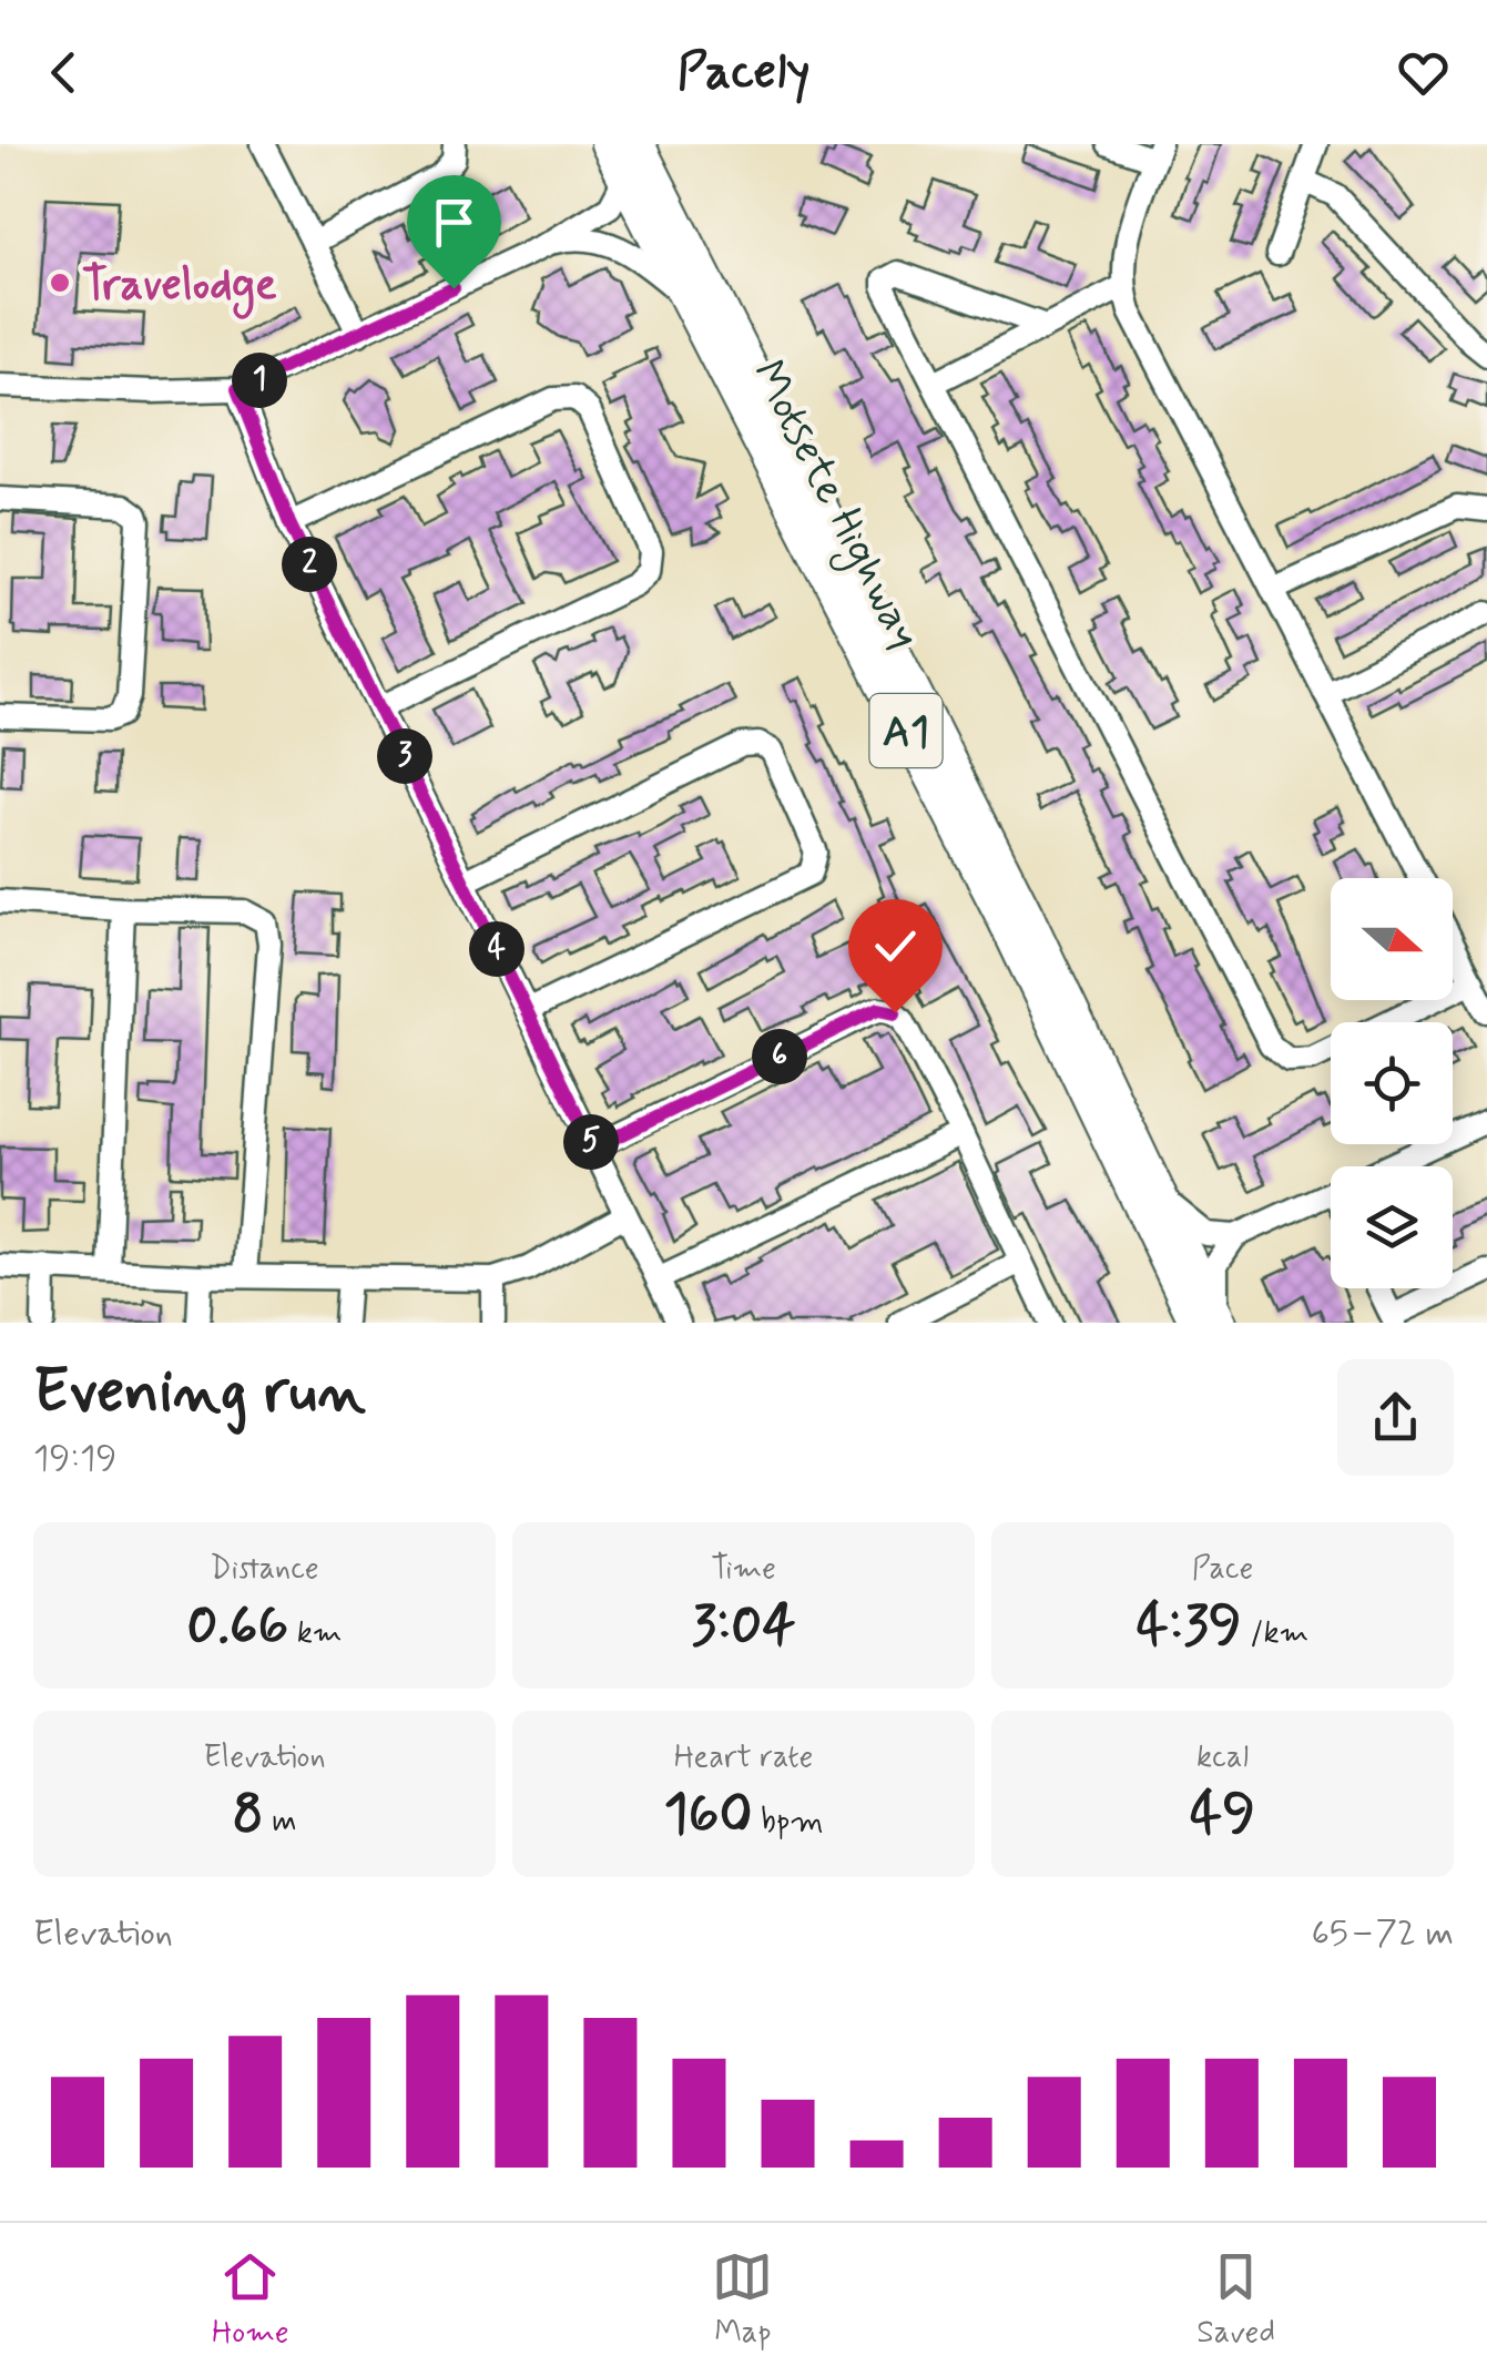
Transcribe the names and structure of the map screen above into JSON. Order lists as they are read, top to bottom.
{
  "streets": {
    "highway": ["Motsete Highway", "A1"]
  },
  "places": ["Travelodge"],
  "north": "right",
  "page": {
    "header": "Pacely",
    "pins": [
      "1",
      "2",
      "3",
      "4",
      "6",
      "5"
    ],
    "heading": ["Evening run", "19:19"],
    "stats": [
      ["Distance", "0.66 km"],
      ["Time", "3:04"],
      ["Pace", "4:39 /km"],
      ["Elevation", "8 m"],
      ["Heart rate", "160 bpm"],
      ["kcal", "49"]
    ],
    "chart": ["Elevation", "65–72 m"],
    "tabs": ["Home", "Map", "Saved"]
  }
}
